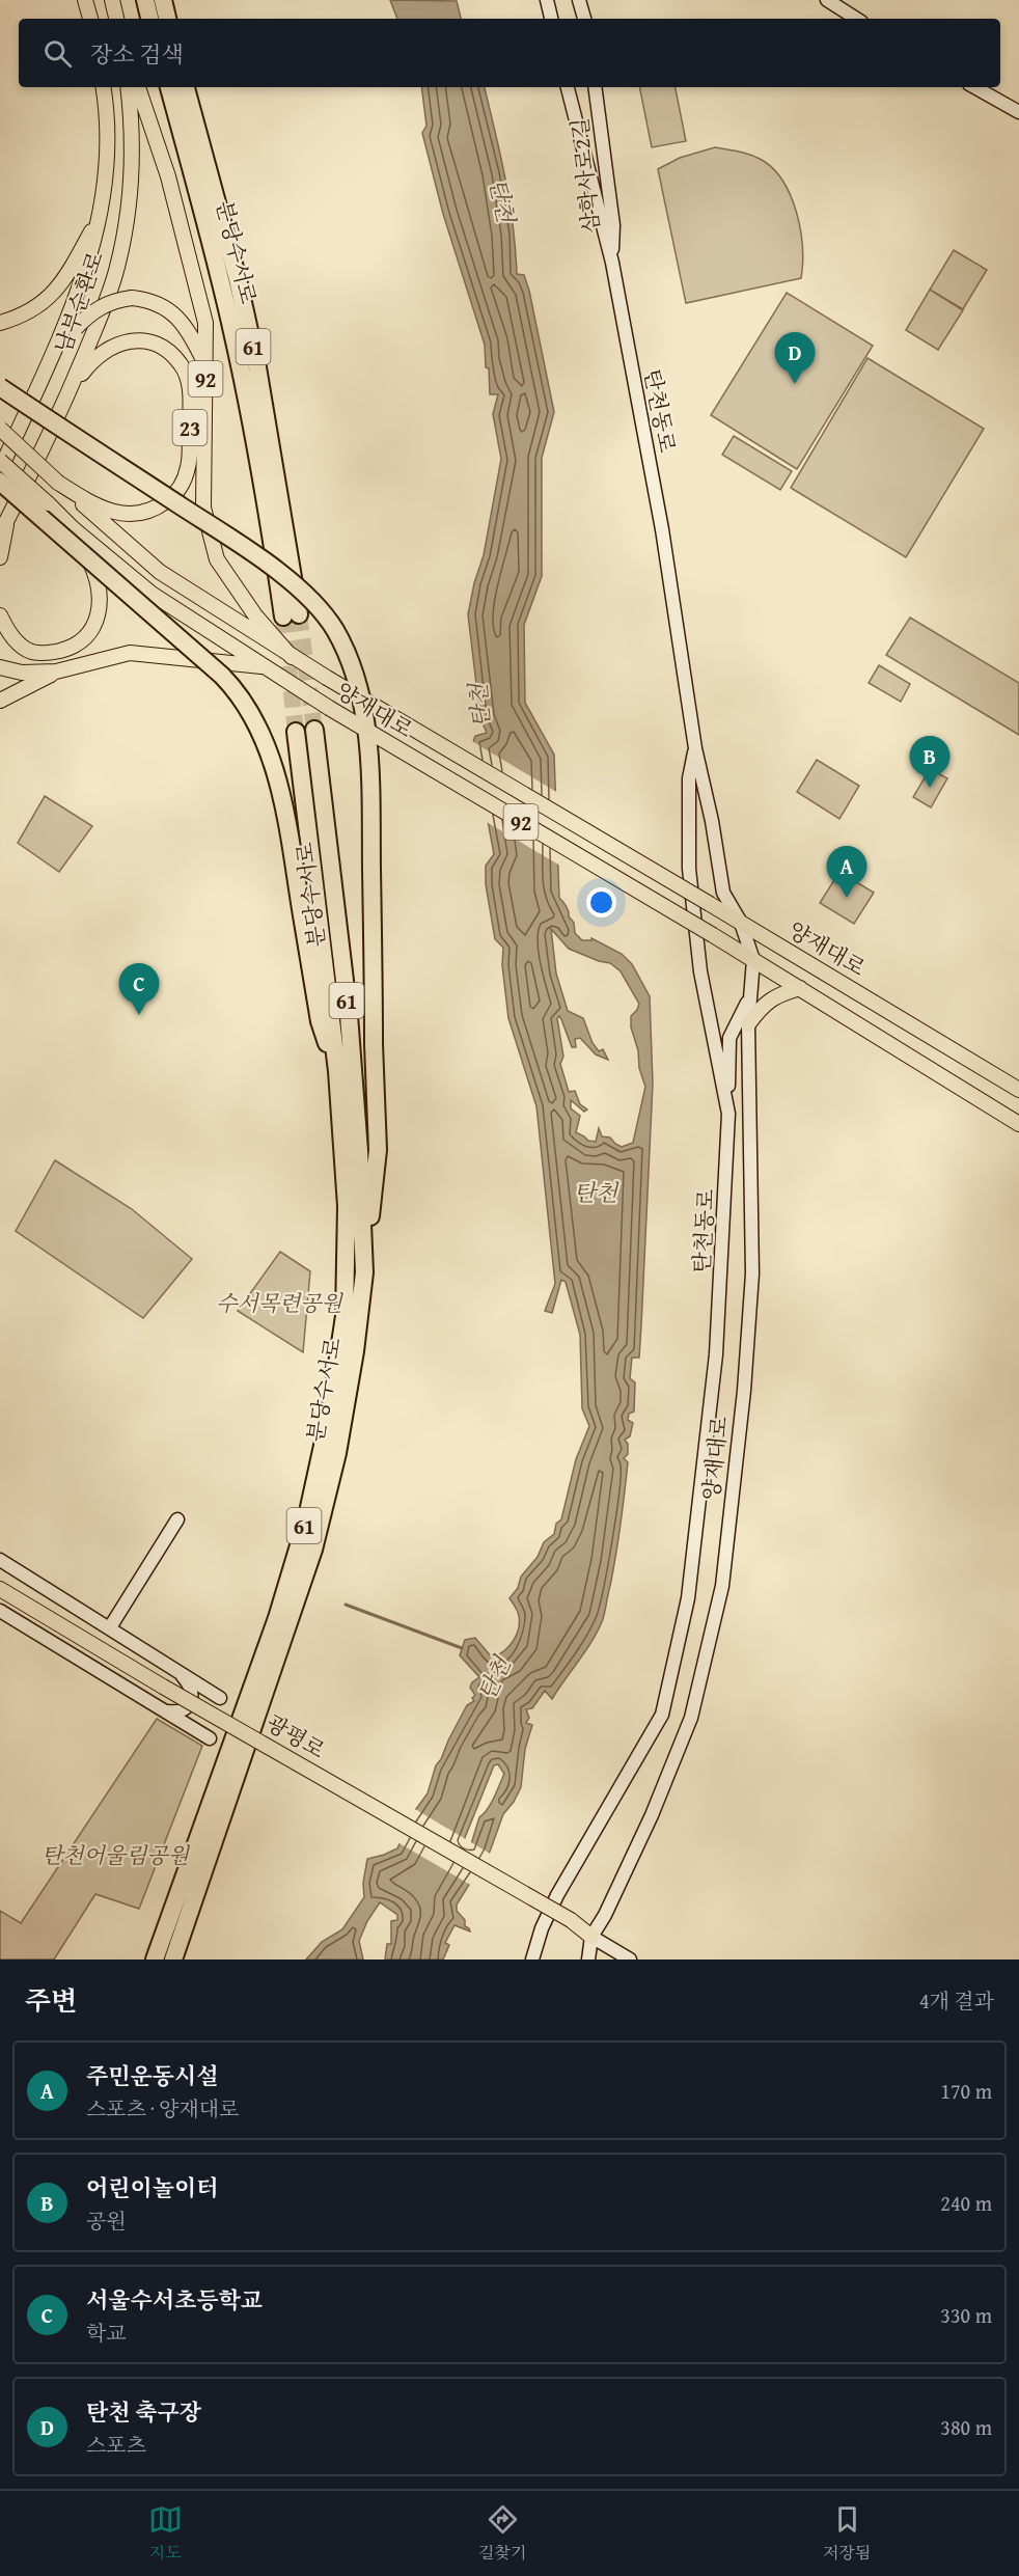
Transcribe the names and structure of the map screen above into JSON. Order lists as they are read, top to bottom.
{
  "streets": {
    "highway": ["분당수서로", "61"],
    "main road": [
      "남부순환로",
      "92",
      "23",
      "양재대로",
      "광평로"
    ],
    "street": ["삼학사로2길", "탄천동로"]
  },
  "crossings": [
    ["삼학사로2길", "탄천동로"],
    ["남부순환로", "23"],
    ["92", "양재대로"],
    ["탄천동로", "양재대로"],
    ["23", "양재대로"],
    ["양재대로", "광평로"]
  ],
  "water": ["탄천"],
  "parks": ["수서목련공원", "탄천어울림공원"],
  "page": {
    "search": "장소 검색",
    "pins": [
      "D",
      "B",
      "A",
      "C"
    ],
    "heading": ["주변", "4개 결과"],
    "list": [
      {
        "mark": "A",
        "name": "주민운동시설",
        "note": "스포츠 · 양재대로",
        "value": "170 m"
      },
      {
        "mark": "B",
        "name": "어린이놀이터",
        "note": "공원",
        "value": "240 m"
      },
      {
        "mark": "C",
        "name": "서울수서초등학교",
        "note": "학교",
        "value": "330 m"
      },
      {
        "mark": "D",
        "name": "탄천 축구장",
        "note": "스포츠",
        "value": "380 m"
      }
    ],
    "nav": ["지도", "길찾기", "저장됨"]
  }
}
